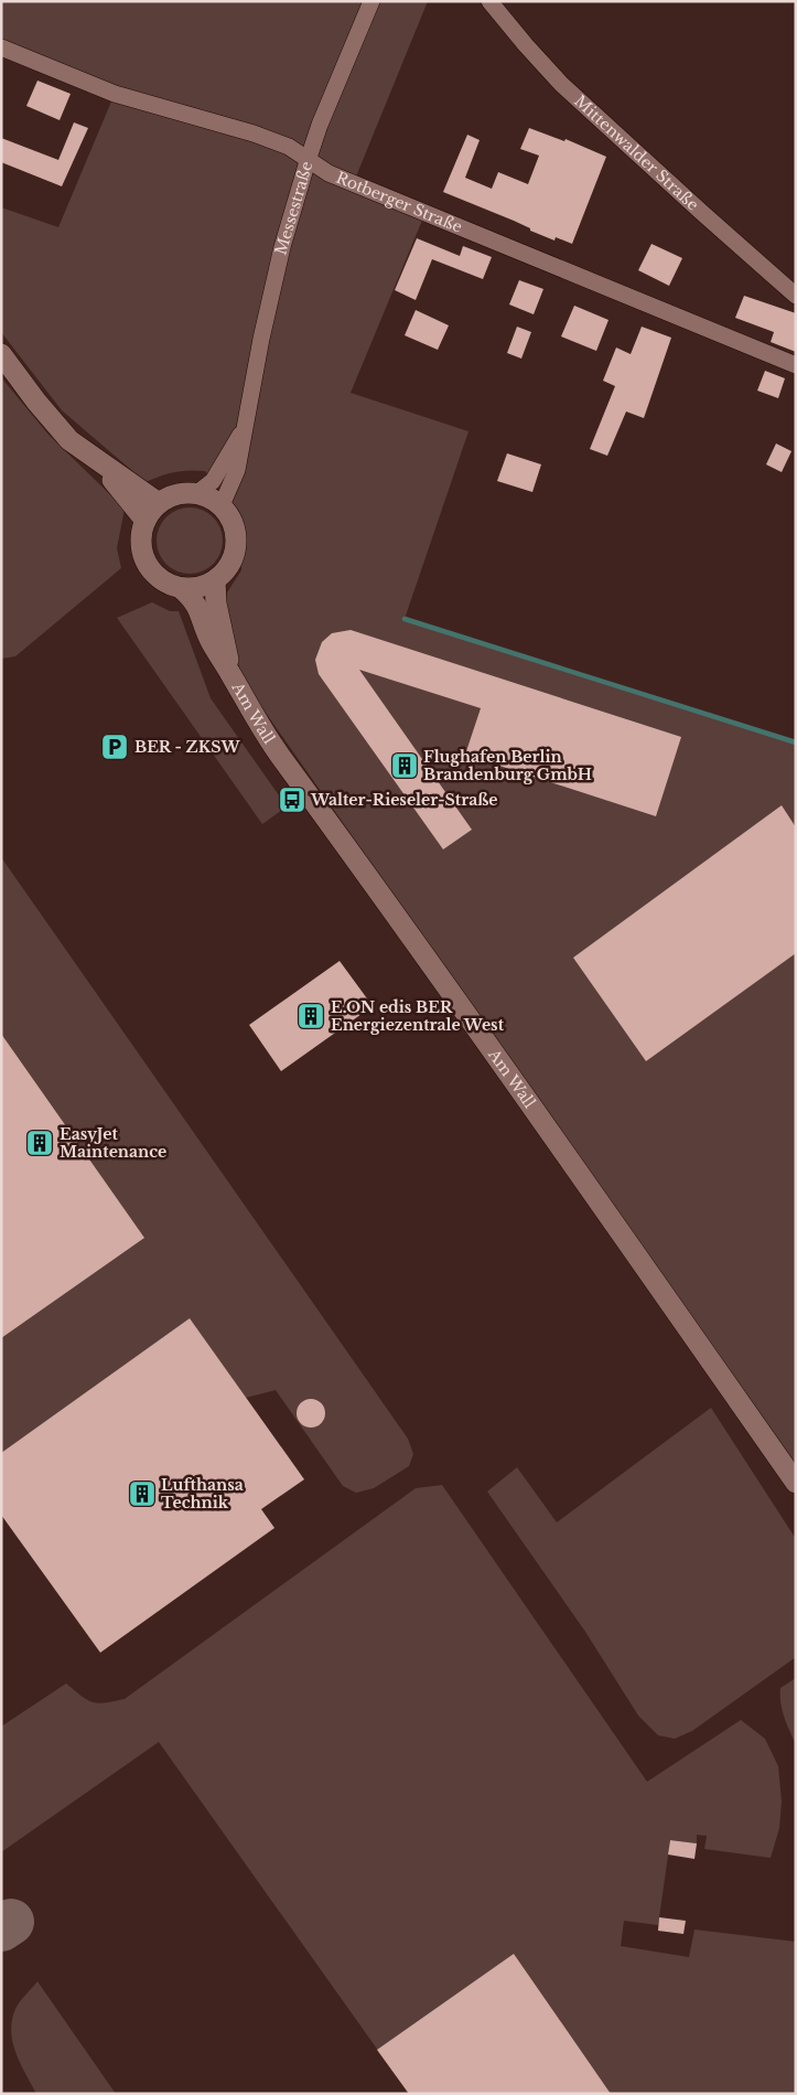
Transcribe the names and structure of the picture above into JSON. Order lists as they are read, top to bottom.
{
  "streets": {
    "street": [
      "Mittenwalder Straße",
      "Rotberger Straße",
      "Messestraße",
      "Am Wall"
    ]
  },
  "crossings": [
    ["Rotberger Straße", "Messestraße"],
    ["Messestraße", "Am Wall"]
  ],
  "places": {
    "parking": ["BER - ZKSW"],
    "building": [
      "Flughafen Berlin Brandenburg GmbH",
      "E.ON edis BER Energiezentrale West",
      "EasyJet Maintenance",
      "Lufthansa Technik"
    ],
    "bus stop": ["Walter-Rieseler-Straße"]
  }
}
